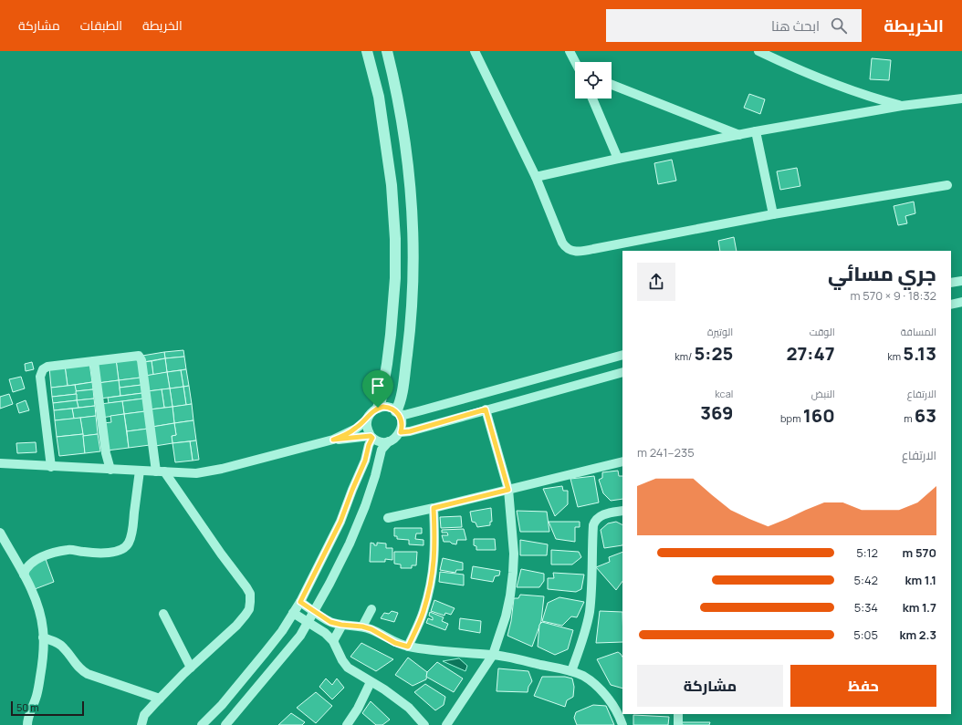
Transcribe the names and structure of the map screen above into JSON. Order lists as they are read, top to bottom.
{
  "scale_bar": "50 m",
  "page": {
    "header": "الخريطة",
    "search": "ابحث هنا",
    "nav": ["الخريطة", "الطبقات", "مشاركة"],
    "heading": ["جري مسائي", "18:32 · 9 × 570 m"],
    "stats": [
      ["المسافة", "5.13 km"],
      ["الوقت", "27:47"],
      ["الوتيرة", "5:25 /km"],
      ["الارتفاع", "63 m"],
      ["النبض", "160 bpm"],
      ["kcal", "369"]
    ],
    "chart": ["الارتفاع", "235–241 m"],
    "list": [
      {
        "name": "570 m",
        "note": "5:12"
      },
      {
        "name": "1.1 km",
        "note": "5:42"
      },
      {
        "name": "1.7 km",
        "note": "5:34"
      },
      {
        "name": "2.3 km",
        "note": "5:05"
      }
    ],
    "buttons": ["حفظ", "مشاركة"],
    "scale": "50 m"
  }
}
